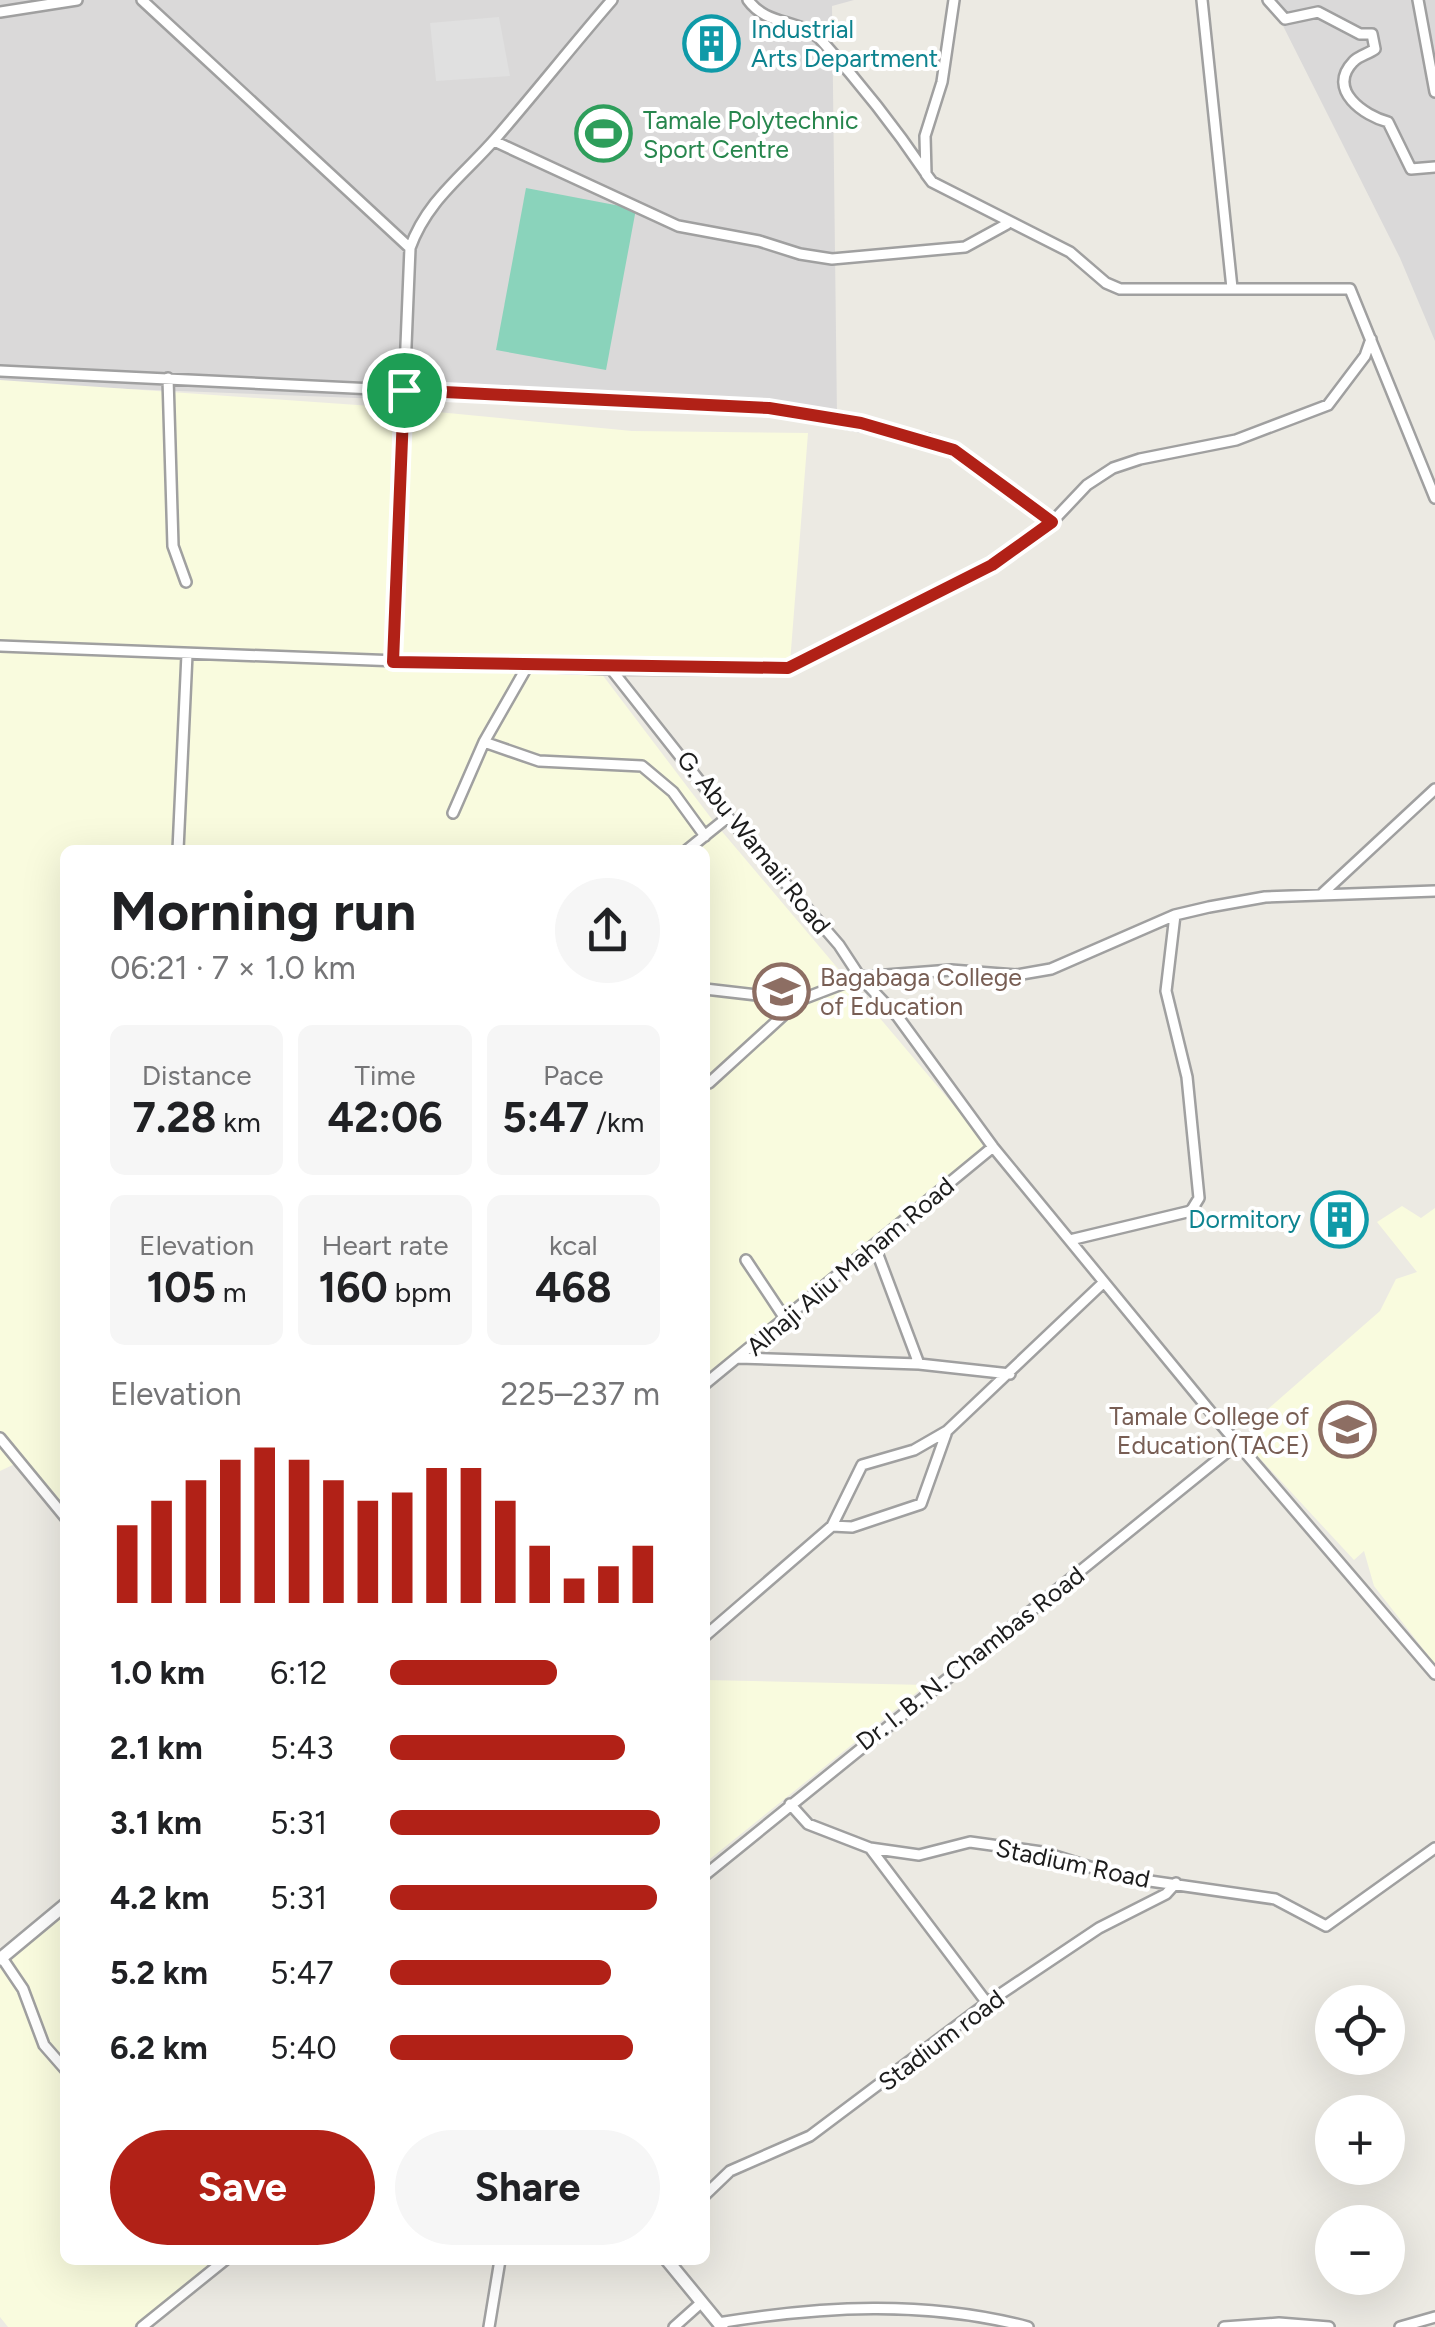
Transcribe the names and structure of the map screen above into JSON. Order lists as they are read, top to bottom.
{
  "streets": {
    "street": [
      "G. Abu Wamaii Road",
      "Alhaji Aliu Maham Road",
      "Dr. I. B. N. Chambas Road",
      "Stadium Road",
      "Stadium road"
    ]
  },
  "crossings": [
    ["G. Abu Wamaii Road", "Alhaji Aliu Maham Road"],
    ["G. Abu Wamaii Road", "Dr. I. B. N. Chambas Road"],
    ["Dr. I. B. N. Chambas Road", "Stadium Road"],
    ["Stadium Road", "Stadium road"]
  ],
  "places": {
    "building": ["Industrial Arts Department", "Dormitory"],
    "sports": ["Tamale Polytechnic Sport Centre"],
    "school or university": ["Bagabaga College of Education", "Tamale College of Education(TACE)"]
  },
  "page": {
    "heading": ["Morning run", "06:21 · 7 × 1.0 km"],
    "stats": [
      ["Distance", "7.28 km"],
      ["Time", "42:06"],
      ["Pace", "5:47 /km"],
      ["Elevation", "105 m"],
      ["Heart rate", "160 bpm"],
      ["kcal", "468"]
    ],
    "chart": ["Elevation", "225–237 m"],
    "list": [
      {
        "name": "1.0 km",
        "note": "6:12"
      },
      {
        "name": "2.1 km",
        "note": "5:43"
      },
      {
        "name": "3.1 km",
        "note": "5:31"
      },
      {
        "name": "4.2 km",
        "note": "5:31"
      },
      {
        "name": "5.2 km",
        "note": "5:47"
      },
      {
        "name": "6.2 km",
        "note": "5:40"
      }
    ],
    "map_buttons": ["+", "−"],
    "buttons": ["Save", "Share"]
  }
}
